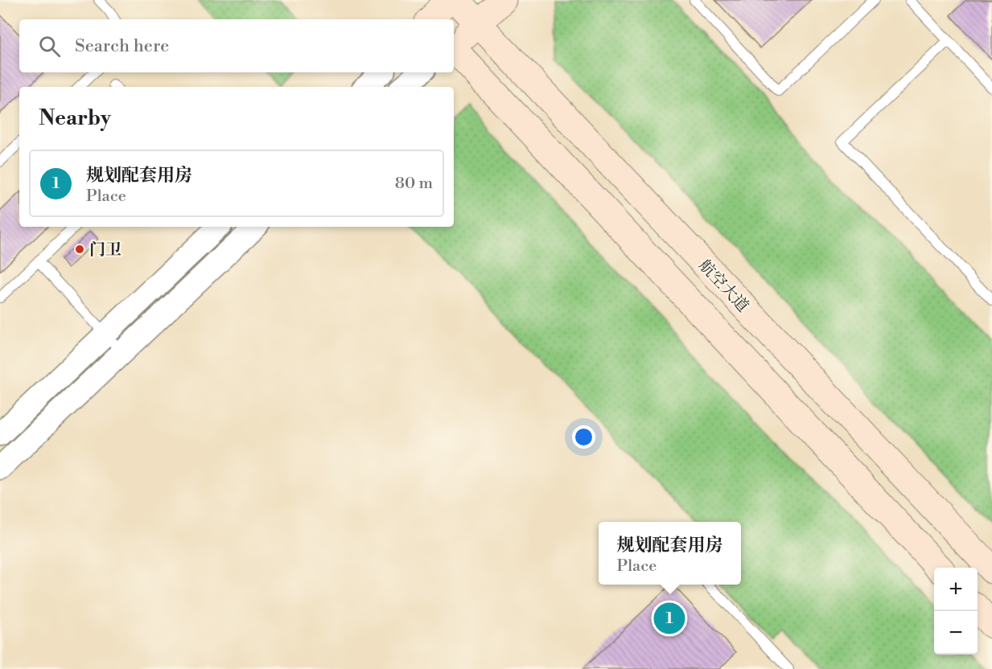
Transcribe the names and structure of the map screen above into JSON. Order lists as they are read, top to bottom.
{
  "streets": {
    "main road": ["航空大道"]
  },
  "places": ["门卫"],
  "page": {
    "search": "Search here",
    "heading": "Nearby",
    "list": [
      {
        "mark": "1",
        "name": "规划配套用房",
        "note": "Place",
        "value": "80 m"
      }
    ],
    "popup": ["规划配套用房", "Place"],
    "map_buttons": ["+", "−"],
    "pins": "1"
  }
}
